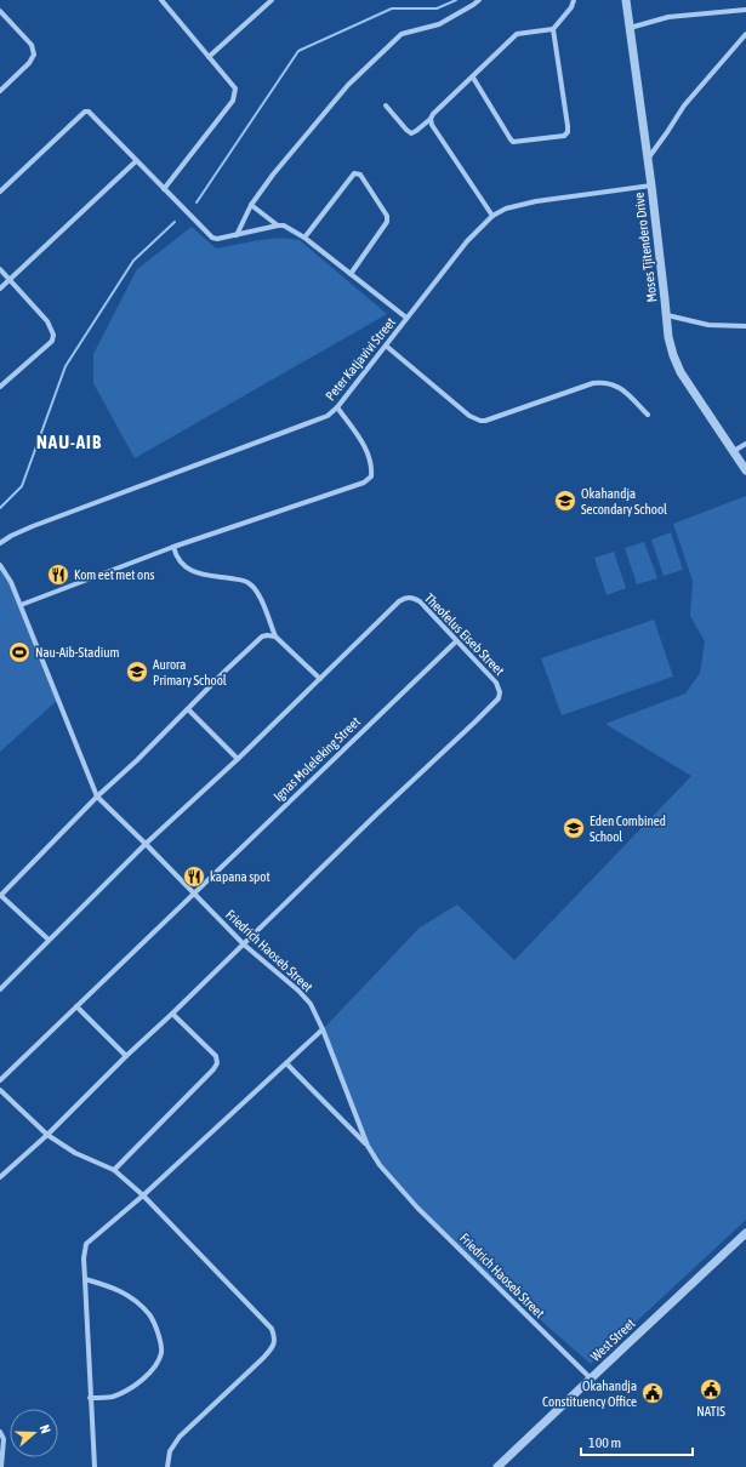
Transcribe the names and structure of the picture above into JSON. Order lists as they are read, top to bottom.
{
  "streets": {
    "street": [
      "Moses Tjitendero Drive",
      "Peter Katjavivi Street",
      "Theofelus Eiseb Street",
      "Ignas Moleleking Street",
      "Friedrich Haoseb Street",
      "West Street"
    ]
  },
  "crossings": [
    ["Moses Tjitendero Drive", "Peter Katjavivi Street"],
    ["Theofelus Eiseb Street", "Ignas Moleleking Street"],
    ["Theofelus Eiseb Street", "Friedrich Haoseb Street"],
    ["Ignas Moleleking Street", "Friedrich Haoseb Street"],
    ["Friedrich Haoseb Street", "West Street"]
  ],
  "districts": ["NAU-AIB"],
  "places": {
    "school or university": ["Okahandja Secondary School", "Aurora Primary School", "Eden Combined School"],
    "restaurant": ["Kom eet met ons", "kapana spot"],
    "sports": ["Nau-Aib-Stadium"],
    "public building": ["NATIS", "Okahandja Constituency Office"]
  },
  "scale_bar": "100 m",
  "north": "right"
}
